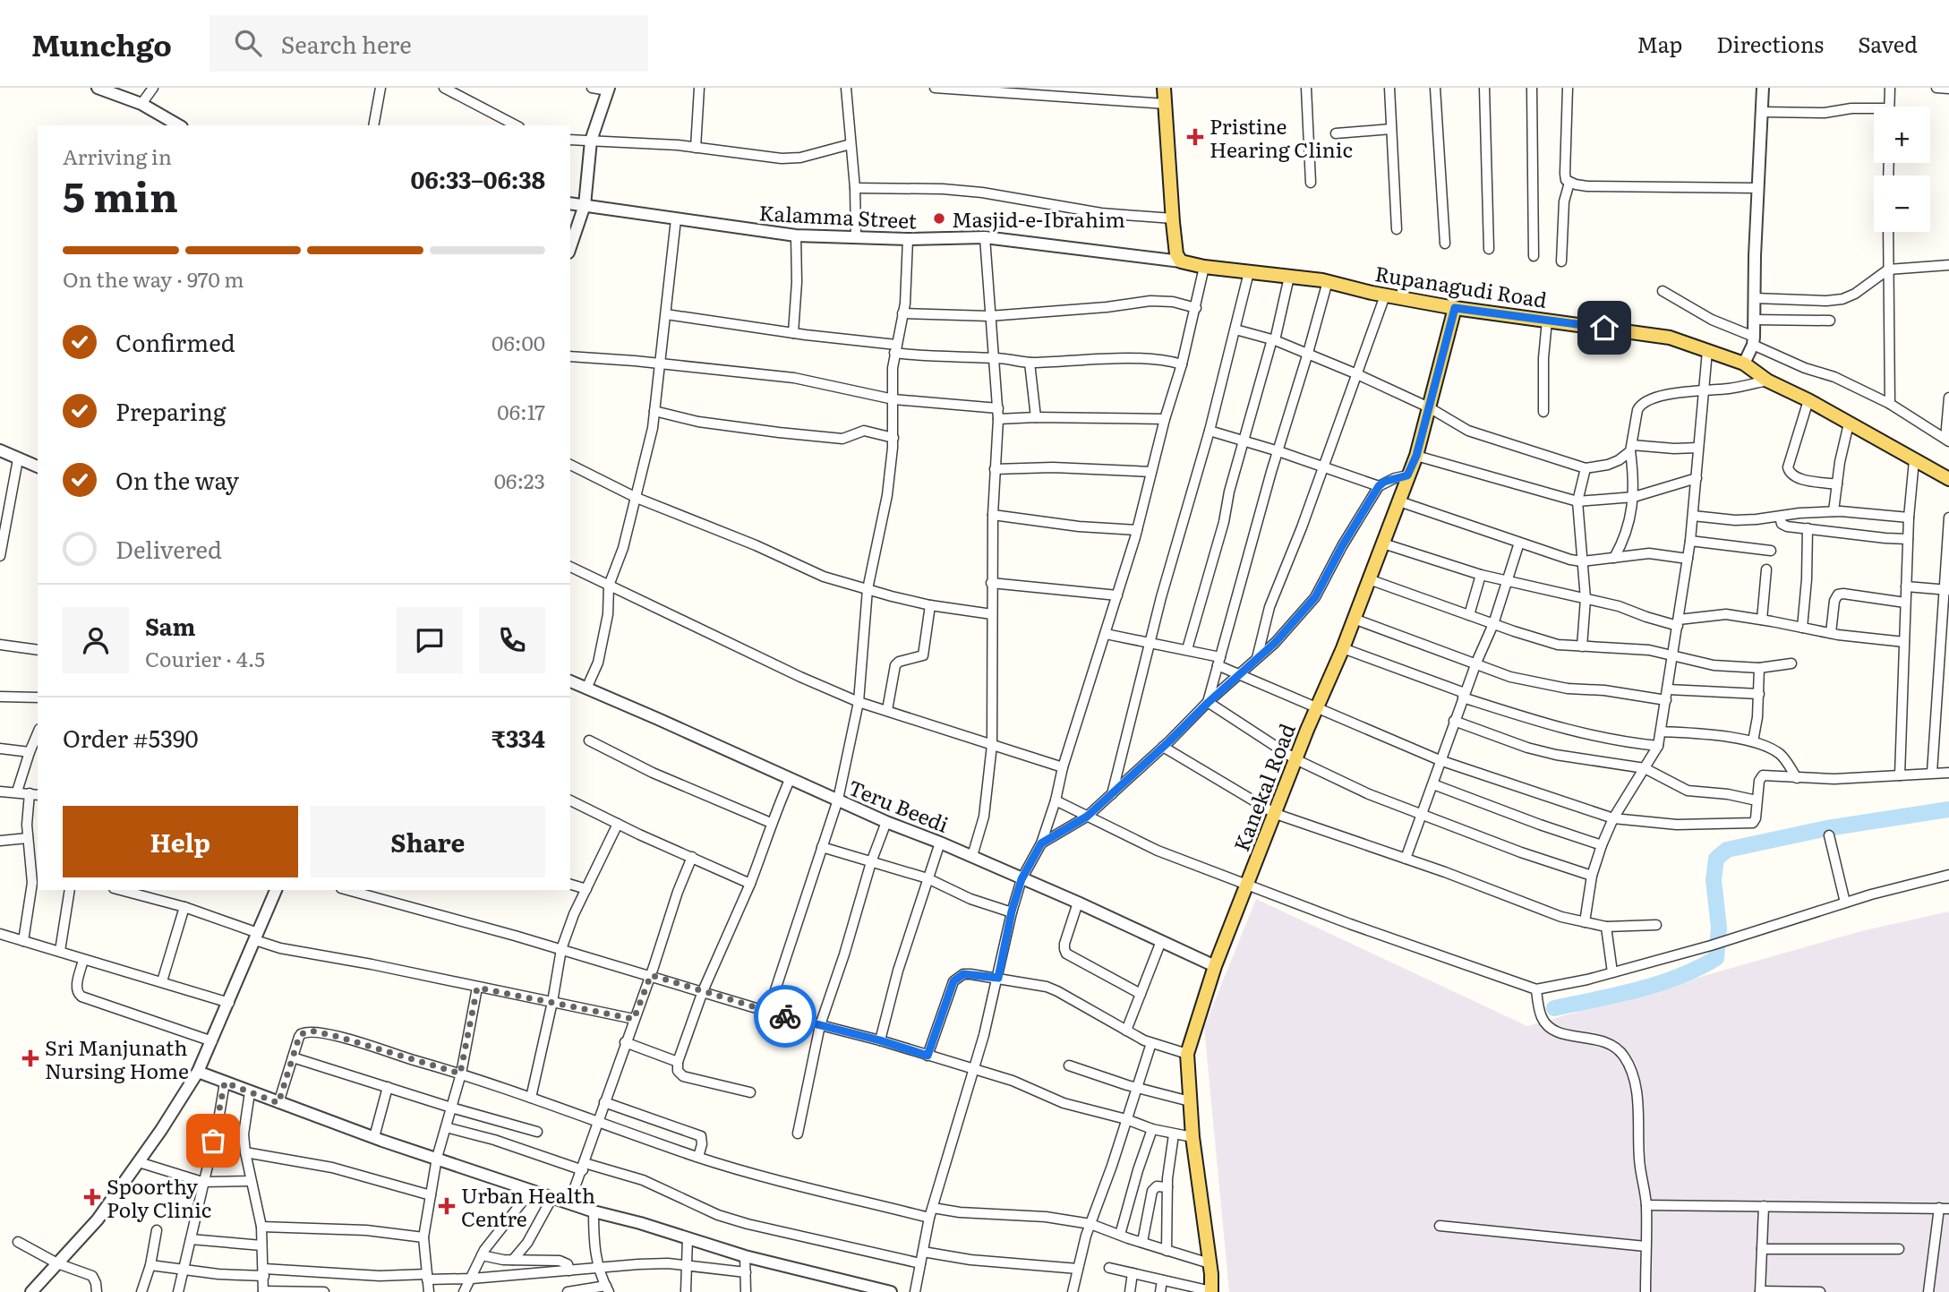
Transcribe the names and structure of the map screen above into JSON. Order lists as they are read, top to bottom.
{
  "streets": {
    "main road": ["Rupanagudi Road", "Kanekal Road"],
    "street": ["Kalamma Street", "Teru Beedi"]
  },
  "crossings": [
    ["Kalamma Street", "Rupanagudi Road"],
    ["Rupanagudi Road", "Kanekal Road"],
    ["Kanekal Road", "Teru Beedi"]
  ],
  "places": {
    "health": [
      "Pristine Hearing Clinic",
      "Sri Manjunath Nursing Home",
      "Spoorthy Poly Clinic",
      "Urban Health Centre"
    ],
    "other": ["Masjid-e-Ibrahim"]
  },
  "page": {
    "header": "Munchgo",
    "search": "Search here",
    "nav": ["Map", "Directions", "Saved"],
    "map_buttons": ["+", "−"],
    "heading": ["5 min", "Arriving in", "06:33–06:38"],
    "panel": [
      "Sam",
      "Courier · 4.5",
      "Order #5390",
      "₹334"
    ],
    "bar": "On the way · 970 m",
    "list": [
      ["Confirmed", "06:00"],
      ["Preparing", "06:17"],
      ["On the way", "06:23"],
      "Delivered"
    ],
    "buttons": ["Help", "Share"]
  }
}
